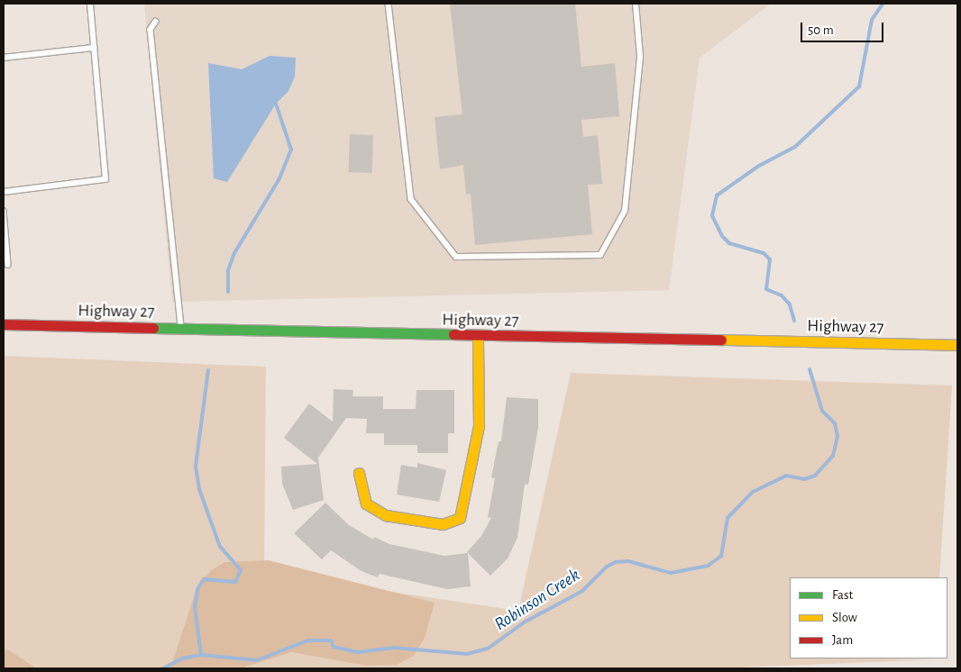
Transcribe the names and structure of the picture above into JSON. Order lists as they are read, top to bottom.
{
  "streets": {
    "main road": ["Highway 27"]
  },
  "water": ["Robinson Creek"],
  "legend": ["Fast", "Slow", "Jam"],
  "scale_bar": "50 m"
}
